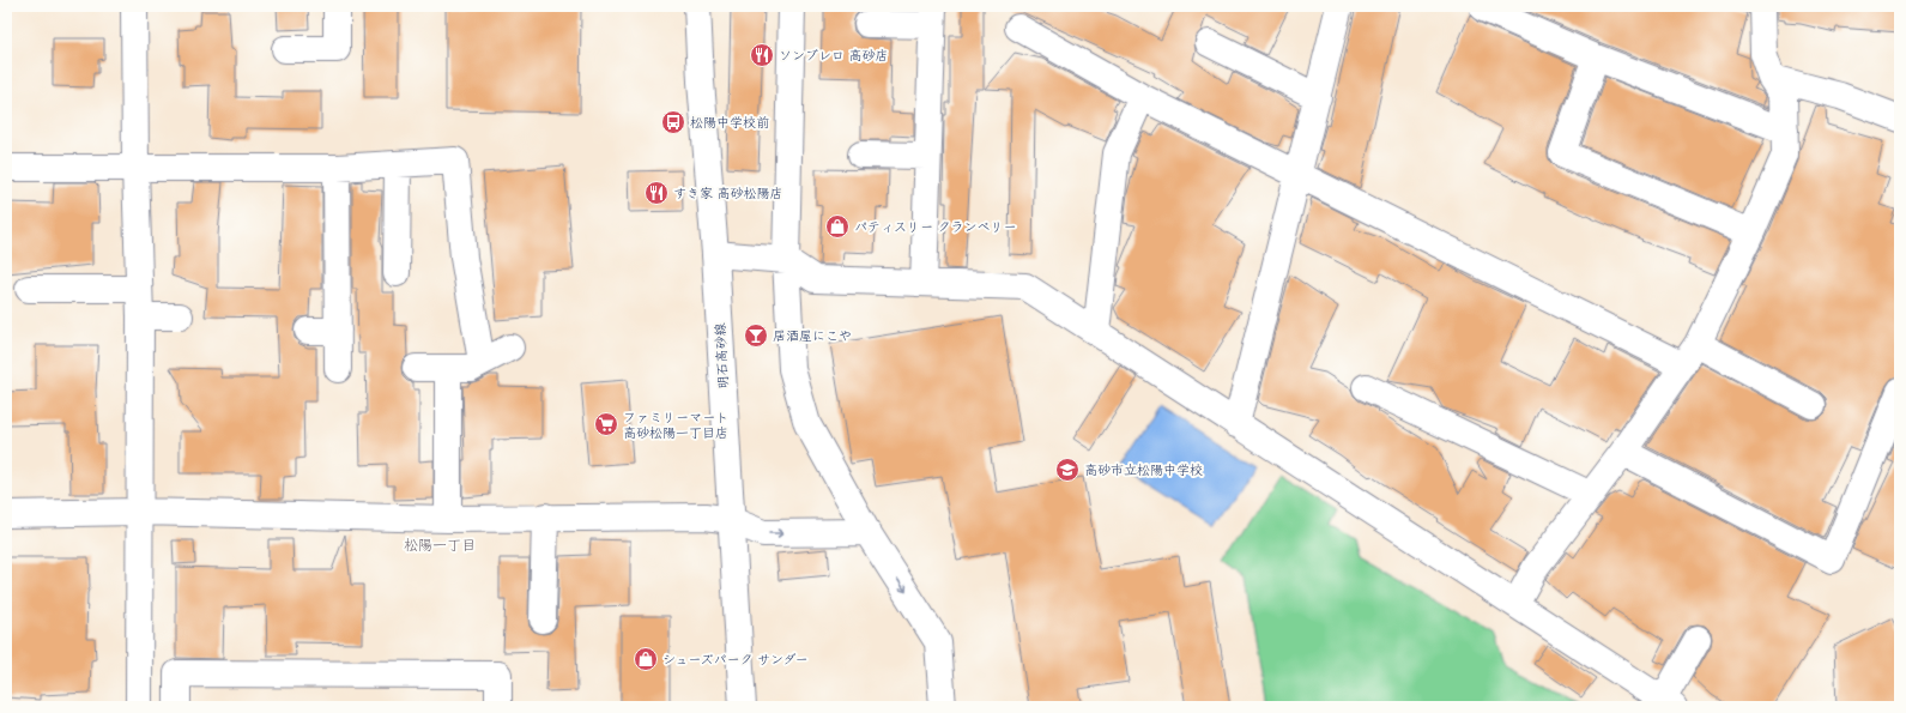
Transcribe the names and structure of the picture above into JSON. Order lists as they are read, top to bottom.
{
  "streets": {
    "street": ["明石高砂線"]
  },
  "districts": ["松陽一丁目"],
  "places": {
    "restaurant": ["ソンブレロ 高砂店", "すき家 高砂松陽店"],
    "bus stop": ["松陽中学校前"],
    "shop": ["パティスリー クランベリー", "シューズパーク サンダー"],
    "bar": ["居酒屋にこや"],
    "supermarket": ["ファミリーマート 高砂松陽一丁目店"],
    "school or university": ["高砂市立松陽中学校"]
  }
}
